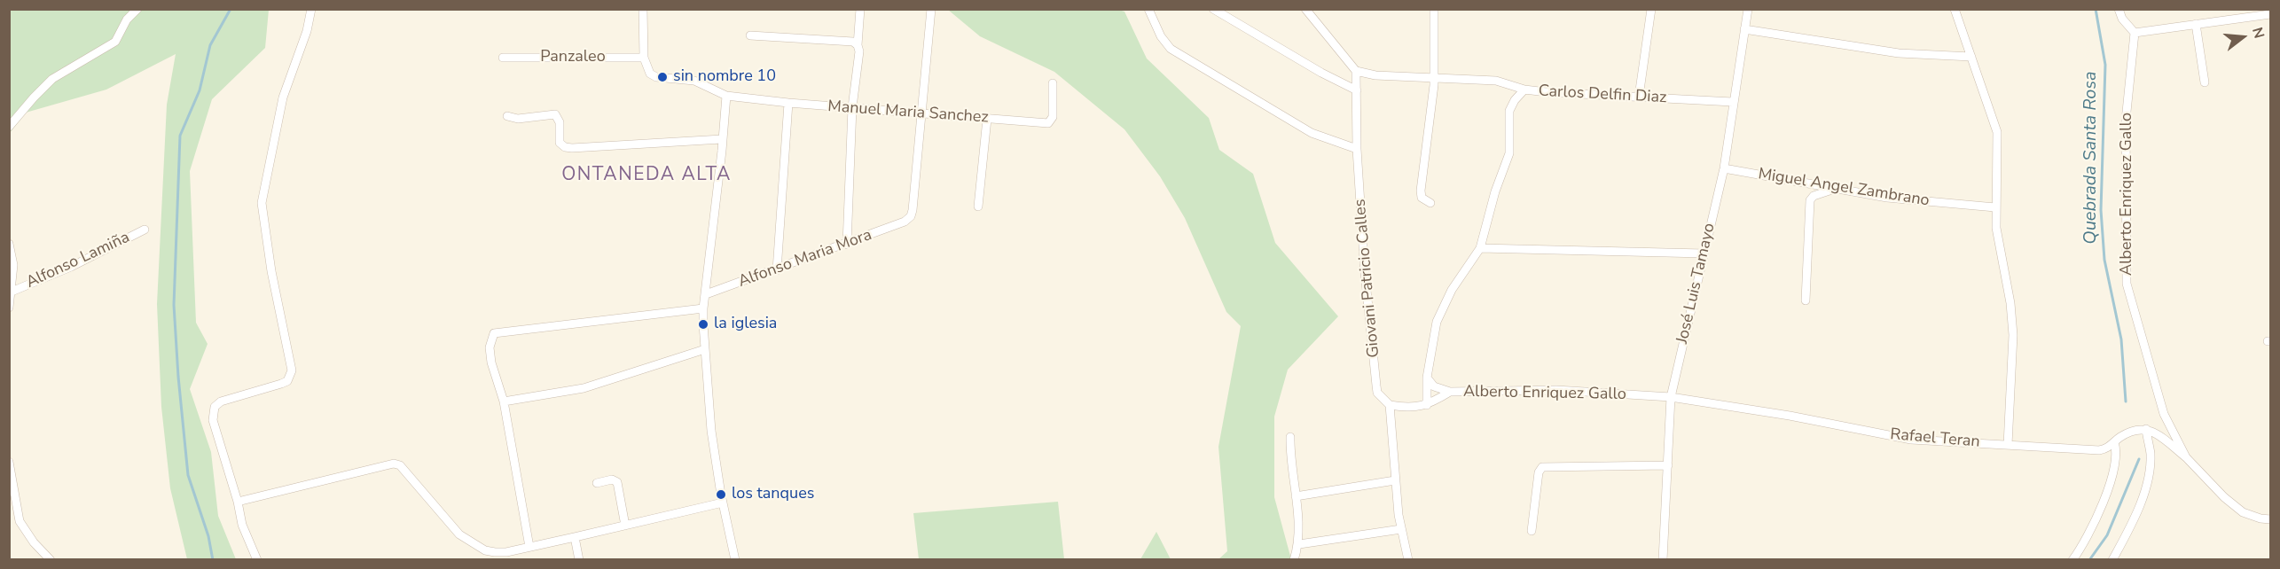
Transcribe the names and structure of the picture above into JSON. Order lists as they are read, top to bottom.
{
  "streets": {
    "street": [
      "Panzaleo",
      "Carlos Delfin Diaz",
      "Manuel Maria Sanchez",
      "Miguel Angel Zambrano",
      "Alberto Enriquez Gallo",
      "Alfonso Maria Mora",
      "Alfonso Lamiña",
      "Giovani Patricio Calles",
      "José Luis Tamayo",
      "Rafael Teran"
    ]
  },
  "crossings": [
    ["Panzaleo", "Manuel Maria Sanchez"],
    ["Carlos Delfin Diaz", "Alberto Enriquez Gallo"],
    ["Carlos Delfin Diaz", "José Luis Tamayo"],
    ["Manuel Maria Sanchez", "Alfonso Maria Mora"],
    ["Miguel Angel Zambrano", "José Luis Tamayo"],
    ["Alberto Enriquez Gallo", "Giovani Patricio Calles"],
    ["Alberto Enriquez Gallo", "José Luis Tamayo"],
    ["Alberto Enriquez Gallo", "Rafael Teran"],
    ["José Luis Tamayo", "Rafael Teran"]
  ],
  "districts": ["ONTANEDA ALTA"],
  "water": ["Quebrada Santa Rosa"],
  "places": ["sin nombre 10", "la iglesia", "los tanques"],
  "north": "right"
}
